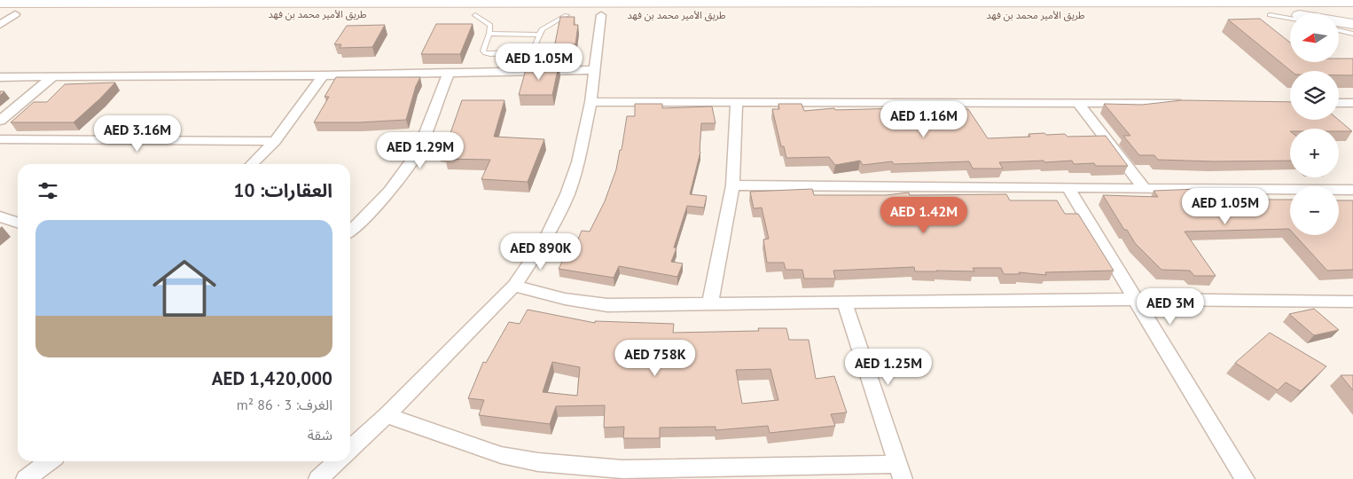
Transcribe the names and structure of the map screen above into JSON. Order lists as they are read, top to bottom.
{
  "streets": {
    "street": ["طريق الأمير محمد بن فهد"]
  },
  "north": "left",
  "page": {
    "map_buttons": ["+", "−"],
    "price": [
      "AED 1.05M",
      "AED 1.16M",
      "AED 3.16M",
      "AED 1.29M",
      "AED 1.05M",
      "AED 1.42M",
      "AED 890K",
      "AED 3M",
      "AED 758K",
      "AED 1.25M"
    ],
    "heading": "العقارات: 10",
    "list": [
      {
        "name": "AED 1,420,000",
        "note": "الغرف: 3 · 86 m² · شقة"
      }
    ]
  }
}
